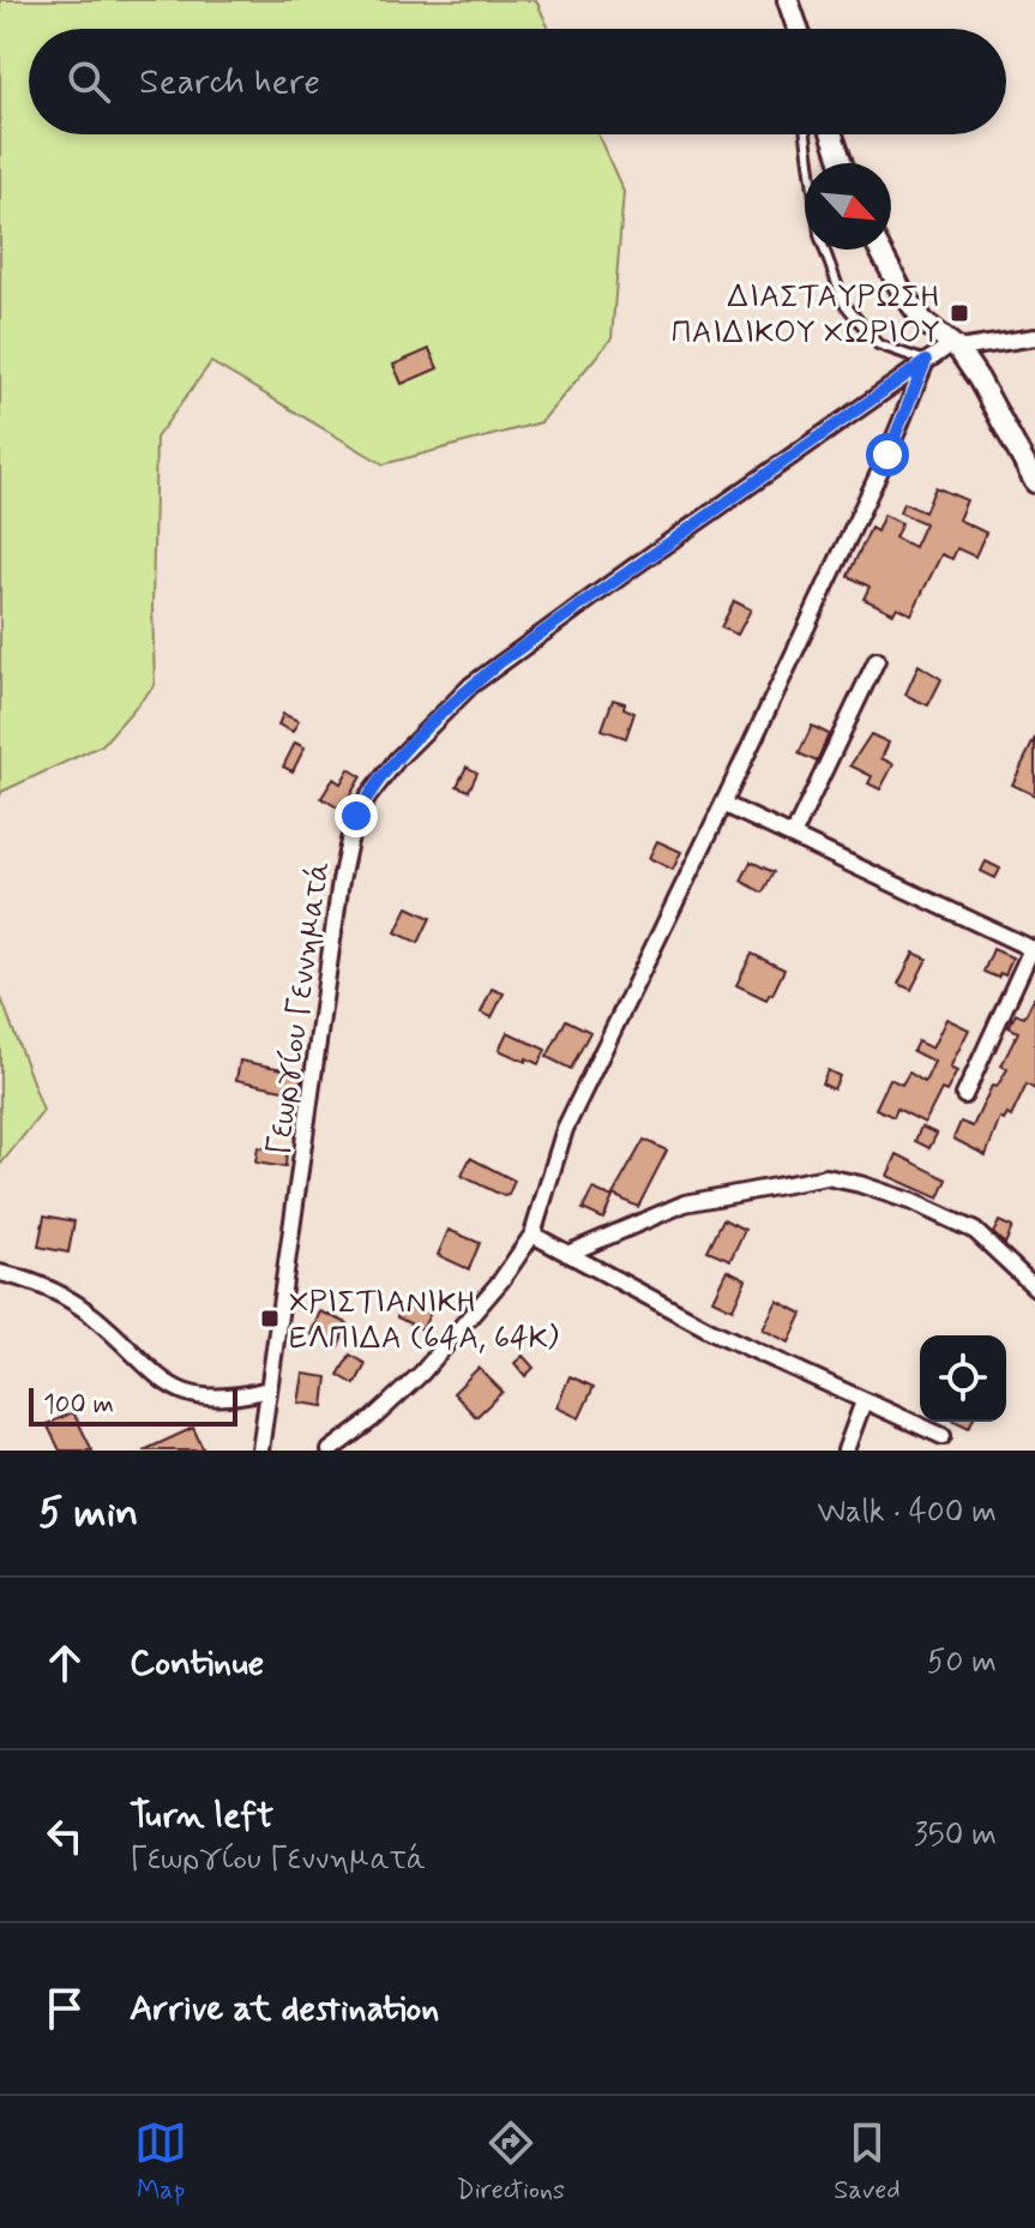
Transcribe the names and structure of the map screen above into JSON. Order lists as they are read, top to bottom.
{
  "streets": {
    "street": ["Γεωργίου Γεννηματά"]
  },
  "places": {
    "transit": ["ΔΙΑΣΤΑΥΡΩΣΗ ΠΑΙΔΙΚΟΥ ΧΩΡΙΟΥ", "ΧΡΙΣΤΙΑΝΙΚΗ ΕΛΠΙΔΑ (64Α, 64Κ)"]
  },
  "scale_bar": "100 m",
  "north": "bottom right",
  "page": {
    "search": "Search here",
    "scale": "100 m",
    "heading": ["5 min", "Walk · 400 m"],
    "list": [
      ["Continue", "50 m"],
      ["Turn left", "Γεωργίου Γεννηματά", "350 m"],
      "Arrive at destination"
    ],
    "nav": ["Map", "Directions", "Saved"]
  }
}
